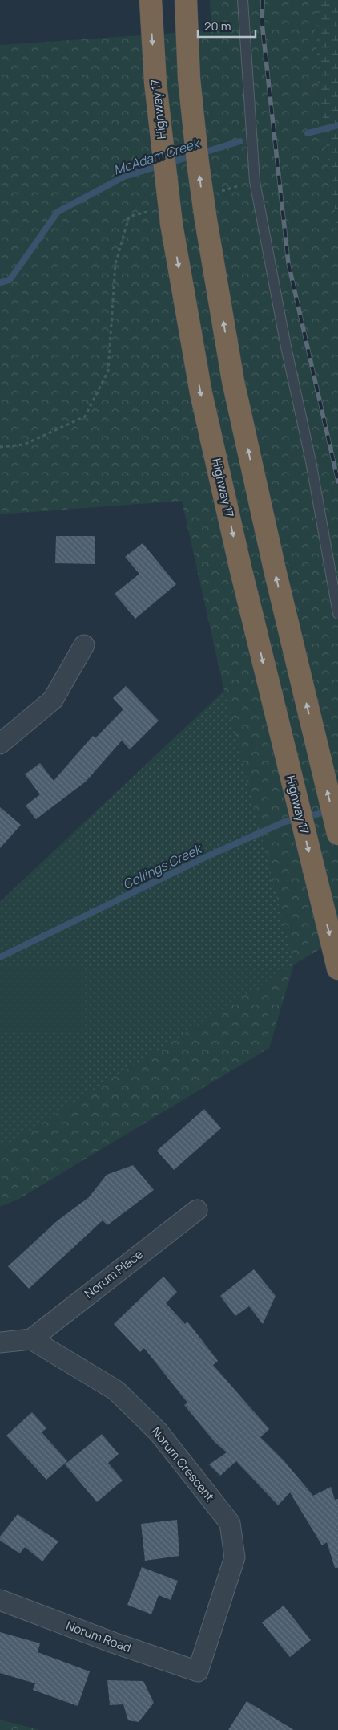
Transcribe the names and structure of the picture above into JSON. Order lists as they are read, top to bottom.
{
  "streets": {
    "highway": ["Highway 17"],
    "street": ["Norum Place", "Norum Crescent", "Norum Road"]
  },
  "crossings": [
    ["Norum Place", "Norum Crescent"],
    ["Norum Crescent", "Norum Road"]
  ],
  "water": ["McAdam Creek", "Collings Creek"],
  "scale_bar": "20 m"
}
